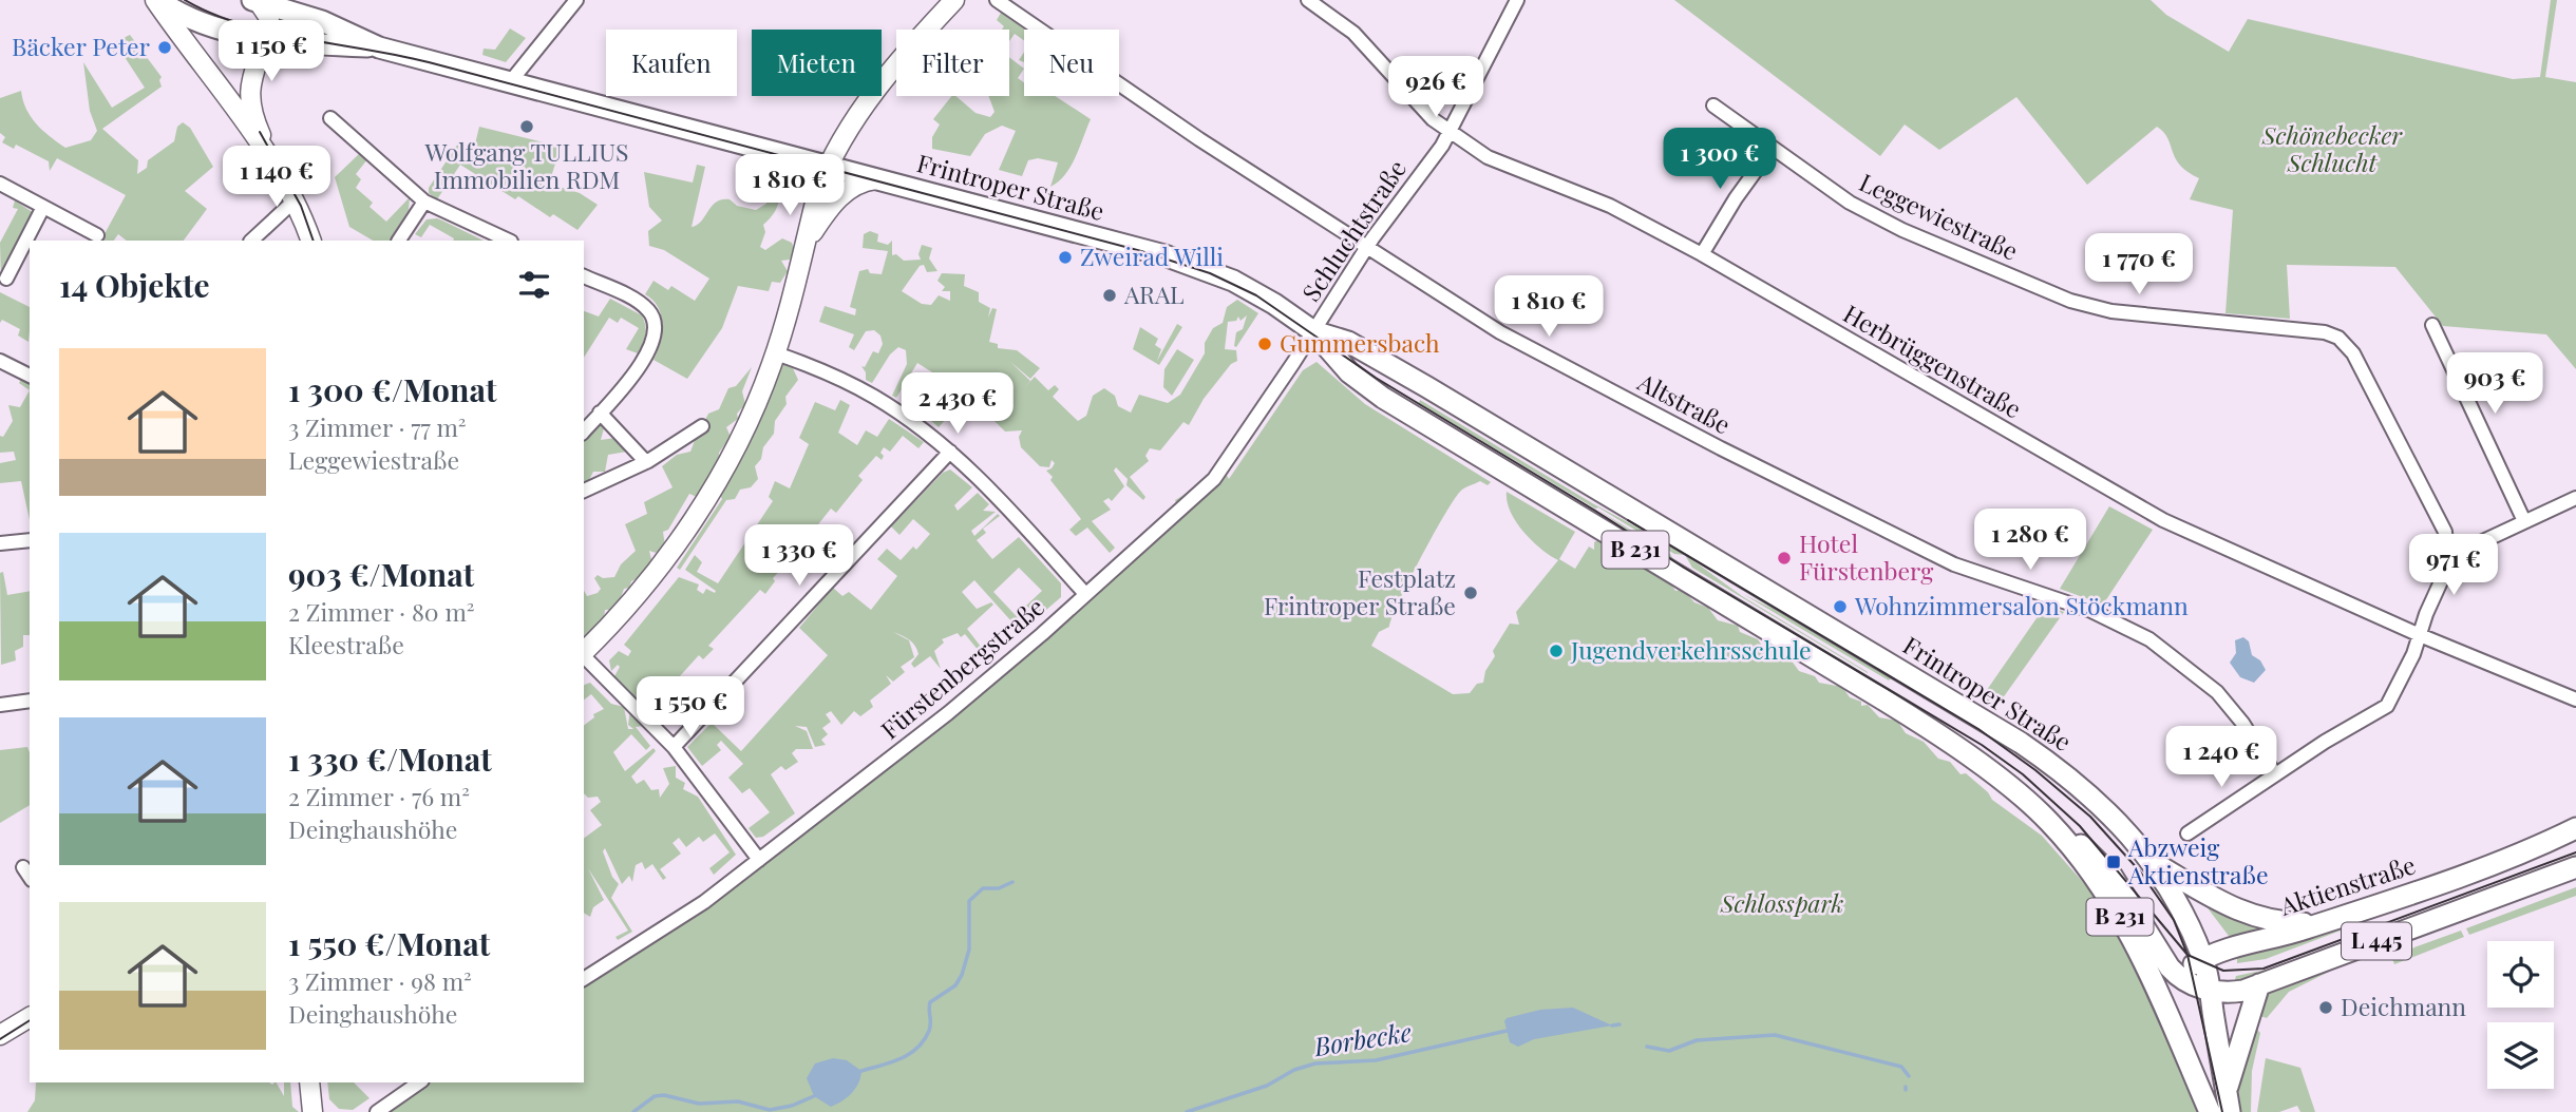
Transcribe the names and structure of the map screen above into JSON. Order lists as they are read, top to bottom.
{
  "streets": {
    "main road": [
      "Frintroper Straße",
      "B 231",
      "Aktienstraße",
      "L 445"
    ],
    "street": [
      "Leggewiestraße",
      "Schluchtstraße",
      "Herbrüggenstraße",
      "Altstraße",
      "Fürstenbergstraße"
    ]
  },
  "crossings": [
    ["Frintroper Straße", "Schluchtstraße"],
    ["Frintroper Straße", "B 231"],
    ["Frintroper Straße", "Fürstenbergstraße"],
    ["Frintroper Straße", "Aktienstraße"],
    ["Frintroper Straße", "L 445"],
    ["Schluchtstraße", "Herbrüggenstraße"],
    ["Schluchtstraße", "Altstraße"],
    ["Schluchtstraße", "Fürstenbergstraße"],
    ["B 231", "Aktienstraße"]
  ],
  "water": ["Borbecke"],
  "parks": ["Schönebecker Schlucht", "Schlosspark"],
  "places": {
    "other": [
      "Bäcker Peter",
      "Wolfgang TULLIUS Immobilien RDM",
      "Zweirad Willi",
      "ARAL",
      "Gummersbach",
      "Hotel Fürstenberg",
      "Festplatz Frintroper Straße",
      "Wohnzimmersalon Stöckmann",
      "Jugendverkehrsschule",
      "Deichmann"
    ],
    "transit": ["Abzweig Aktienstraße"]
  },
  "page": {
    "price": [
      "1 150 €",
      "926 €",
      "1 300 €",
      "1 140 €",
      "1 810 €",
      "1 770 €",
      "1 810 €",
      "903 €",
      "2 430 €",
      "1 280 €",
      "1 330 €",
      "971 €",
      "1 550 €",
      "1 240 €"
    ],
    "chip": [
      "Kaufen",
      "Mieten",
      "Filter",
      "Neu"
    ],
    "heading": "14 Objekte",
    "list": [
      {
        "name": "1 300 €/Monat",
        "note": "3 Zimmer · 77 m² · Leggewiestraße"
      },
      {
        "name": "903 €/Monat",
        "note": "2 Zimmer · 80 m² · Kleestraße"
      },
      {
        "name": "1 330 €/Monat",
        "note": "2 Zimmer · 76 m² · Deinghaushöhe"
      },
      {
        "name": "1 550 €/Monat",
        "note": "3 Zimmer · 98 m² · Deinghaushöhe"
      }
    ]
  }
}
